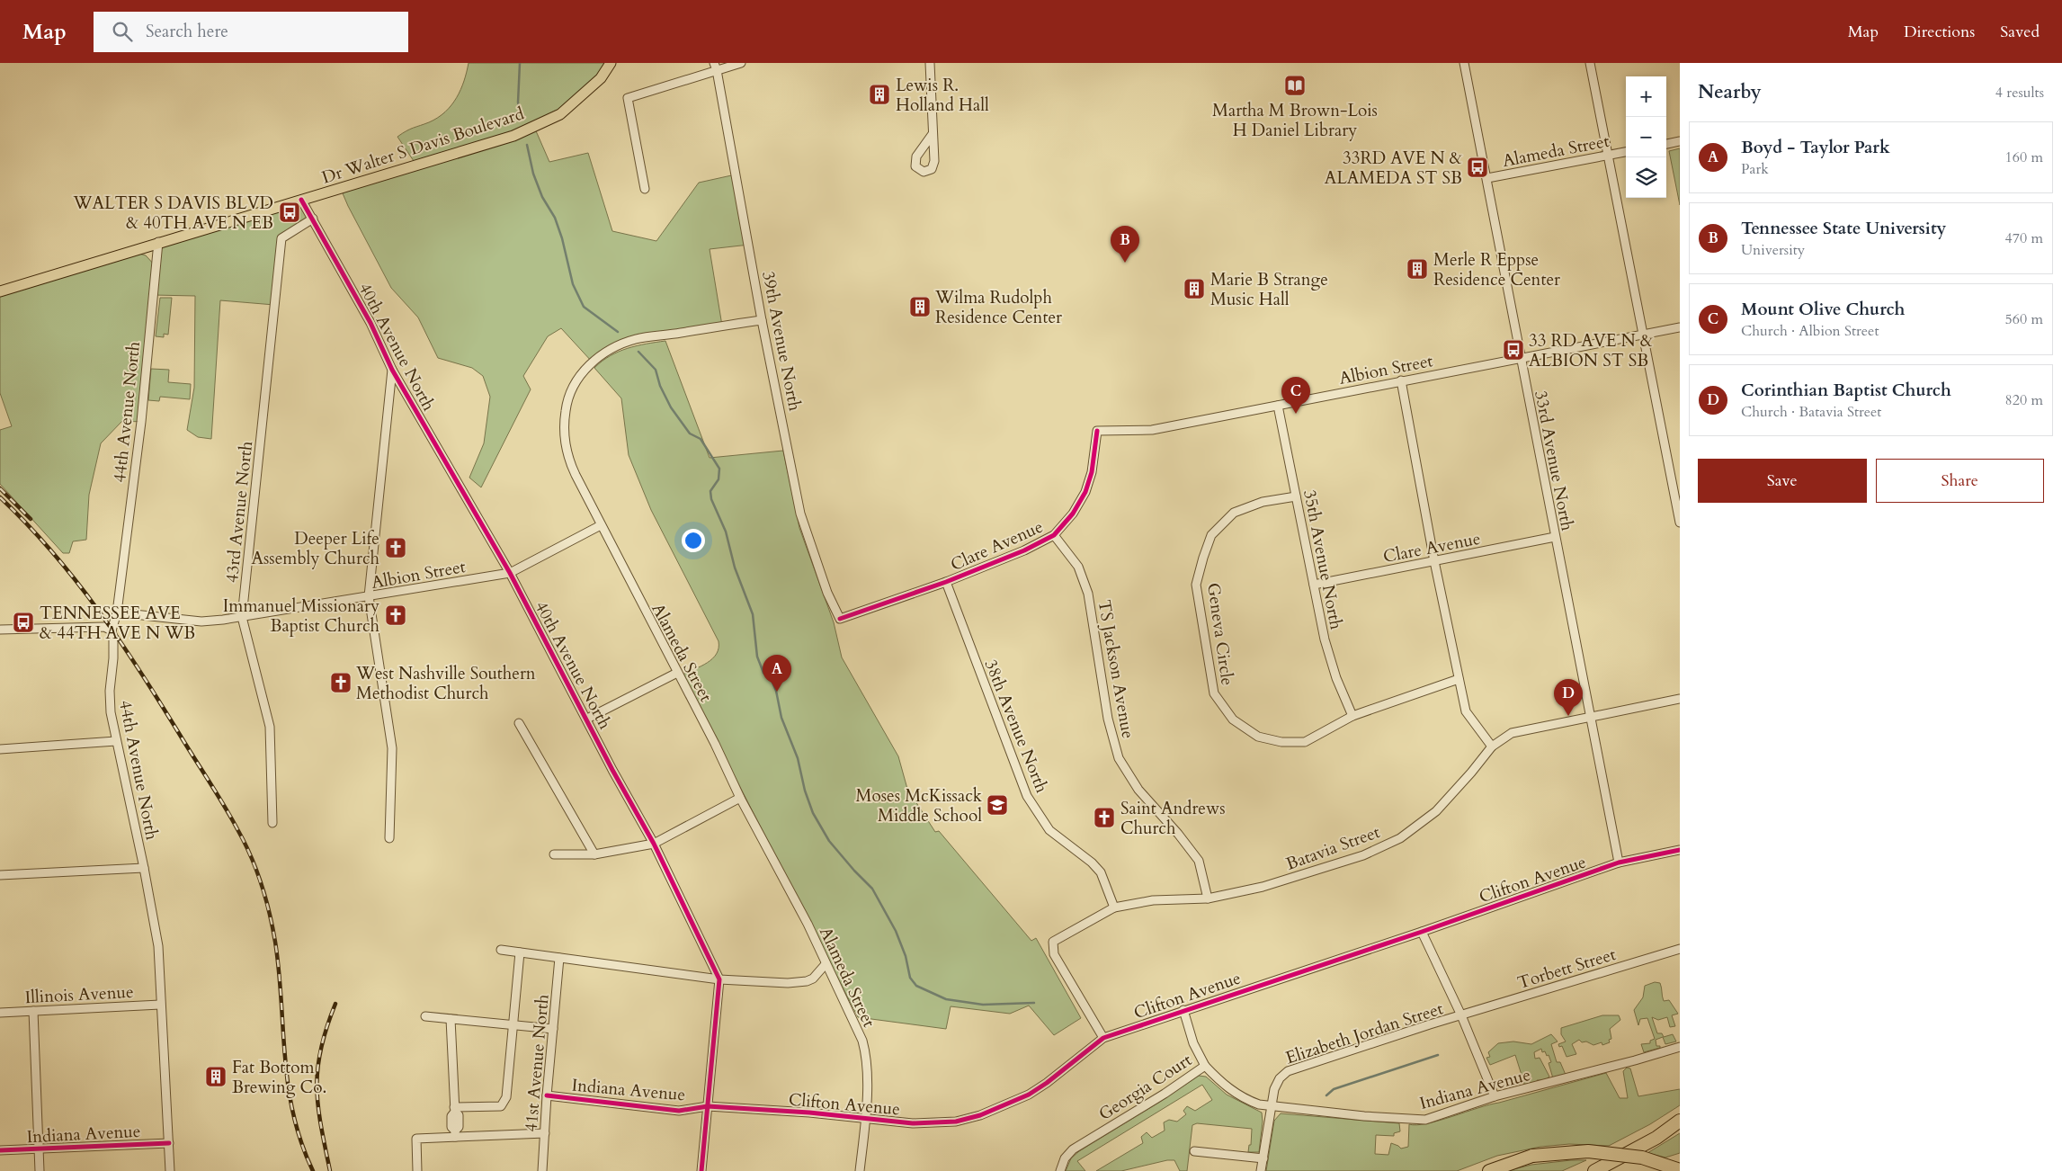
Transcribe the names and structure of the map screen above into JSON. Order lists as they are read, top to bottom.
{
  "streets": {
    "main road": ["Dr Walter S Davis Boulevard"],
    "street": [
      "Alameda Street",
      "39th Avenue North",
      "40th Avenue North",
      "Albion Street",
      "44th Avenue North",
      "33rd Avenue North",
      "43rd Avenue North",
      "Clare Avenue",
      "35th Avenue North",
      "Geneva Circle",
      "TS Jackson Avenue",
      "38th Avenue North",
      "Batavia Street",
      "Clifton Avenue",
      "Torbett Street",
      "Illinois Avenue",
      "Elizabeth Jordan Street",
      "41st Avenue North",
      "Georgia Court",
      "Indiana Avenue"
    ]
  },
  "crossings": [
    ["Dr Walter S Davis Boulevard", "40th Avenue North"],
    ["Dr Walter S Davis Boulevard", "44th Avenue North"],
    ["Alameda Street", "39th Avenue North"],
    ["Alameda Street", "Albion Street"],
    ["Alameda Street", "33rd Avenue North"],
    ["Alameda Street", "Clifton Avenue"],
    ["39th Avenue North", "Clare Avenue"],
    ["40th Avenue North", "Albion Street"],
    ["40th Avenue North", "43rd Avenue North"],
    ["Albion Street", "44th Avenue North"],
    ["Albion Street", "33rd Avenue North"],
    ["Albion Street", "43rd Avenue North"],
    ["Albion Street", "Clare Avenue"],
    ["Albion Street", "35th Avenue North"],
    ["44th Avenue North", "Illinois Avenue"],
    ["44th Avenue North", "Indiana Avenue"],
    ["33rd Avenue North", "Clare Avenue"],
    ["33rd Avenue North", "Batavia Street"],
    ["33rd Avenue North", "Clifton Avenue"],
    ["Clare Avenue", "35th Avenue North"],
    ["Clare Avenue", "TS Jackson Avenue"],
    ["Clare Avenue", "38th Avenue North"],
    ["35th Avenue North", "Geneva Circle"],
    ["TS Jackson Avenue", "Batavia Street"],
    ["38th Avenue North", "Batavia Street"],
    ["Batavia Street", "Clifton Avenue"],
    ["Clifton Avenue", "Georgia Court"],
    ["Clifton Avenue", "Indiana Avenue"],
    ["Torbett Street", "Elizabeth Jordan Street"],
    ["Elizabeth Jordan Street", "Indiana Avenue"],
    ["41st Avenue North", "Indiana Avenue"],
    ["Georgia Court", "Indiana Avenue"]
  ],
  "places": {
    "library": ["Martha M Brown-Lois H Daniel Library"],
    "building": [
      "Lewis R. Holland Hall",
      "Merle R Eppse Residence Center",
      "Marie B Strange Music Hall",
      "Wilma Rudolph Residence Center",
      "Fat Bottom Brewing Co."
    ],
    "bus stop": [
      "33RD AVE N & ALAMEDA ST SB",
      "WALTER S DAVIS BLVD & 40TH AVE N EB",
      "33 RD AVE N & ALBION ST SB",
      "TENNESSEE AVE & 44TH AVE N WB"
    ],
    "church": [
      "Deeper Life Assembly Church",
      "Immanuel Missionary Baptist Church",
      "West Nashville Southern Methodist Church",
      "Saint Andrews Church"
    ],
    "school or university": ["Moses McKissack Middle School"]
  },
  "page": {
    "header": "Map",
    "search": "Search here",
    "nav": ["Map", "Directions", "Saved"],
    "heading": ["Nearby", "4 results"],
    "map_buttons": ["+", "−"],
    "list": [
      {
        "mark": "A",
        "name": "Boyd - Taylor Park",
        "note": "Park",
        "value": "160 m"
      },
      {
        "mark": "B",
        "name": "Tennessee State University",
        "note": "University",
        "value": "470 m"
      },
      {
        "mark": "C",
        "name": "Mount Olive Church",
        "note": "Church · Albion Street",
        "value": "560 m"
      },
      {
        "mark": "D",
        "name": "Corinthian Baptist Church",
        "note": "Church · Batavia Street",
        "value": "820 m"
      }
    ],
    "pins": [
      "B",
      "C",
      "A",
      "D"
    ],
    "buttons": ["Save", "Share"]
  }
}
